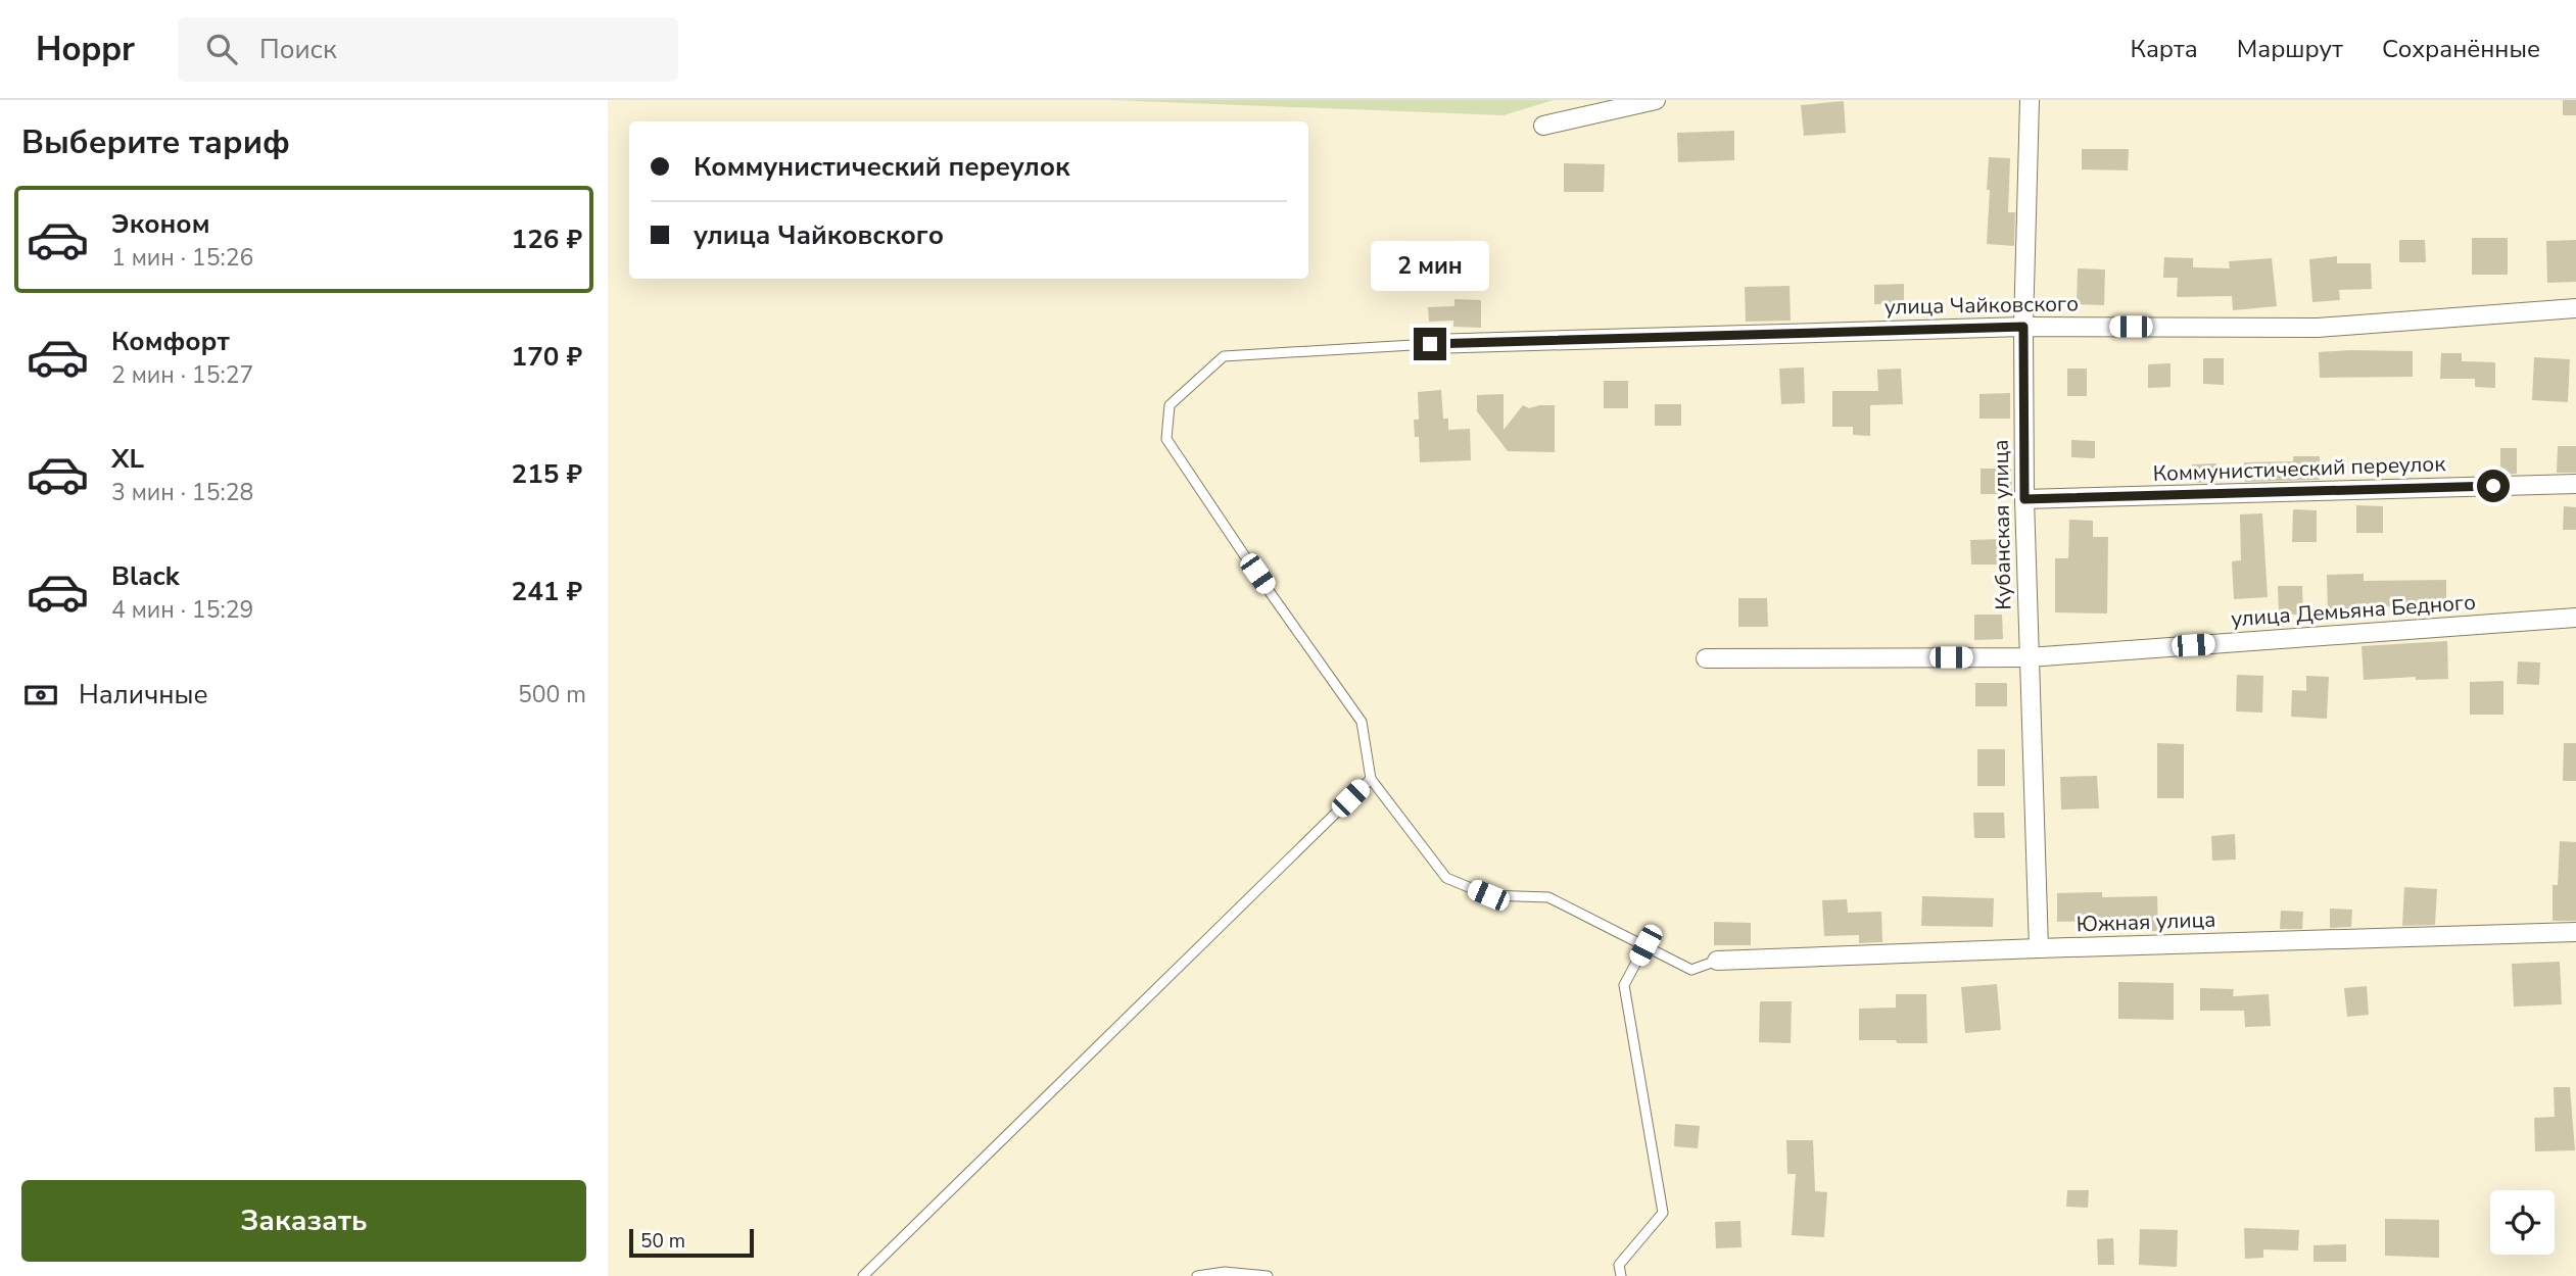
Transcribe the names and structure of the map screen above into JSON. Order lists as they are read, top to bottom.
{
  "streets": {
    "street": [
      "улица Чайковского",
      "Коммунистический переулок",
      "Кубанская улица",
      "улица Демьяна Бедного",
      "Южная улица"
    ]
  },
  "crossings": [
    ["улица Чайковского", "Кубанская улица"],
    ["Коммунистический переулок", "Кубанская улица"],
    ["Кубанская улица", "улица Демьяна Бедного"],
    ["Кубанская улица", "Южная улица"]
  ],
  "scale_bar": "50 m",
  "page": {
    "header": "Hoppr",
    "search": "Поиск",
    "nav": ["Карта", "Маршрут", "Сохранённые"],
    "heading": "Выберите тариф",
    "banner": ["Коммунистический переулок", "улица Чайковского"],
    "list": [
      {
        "name": "Эконом",
        "note": "1 мин · 15:26",
        "value": "126 ₽"
      },
      {
        "name": "Комфорт",
        "note": "2 мин · 15:27",
        "value": "170 ₽"
      },
      {
        "name": "XL",
        "note": "3 мин · 15:28",
        "value": "215 ₽"
      },
      {
        "name": "Black",
        "note": "4 мин · 15:29",
        "value": "241 ₽"
      }
    ],
    "bubble": "2 мин",
    "pay": ["Наличные", "500 m"],
    "buttons": "Заказать",
    "scale": "50 m"
  }
}
